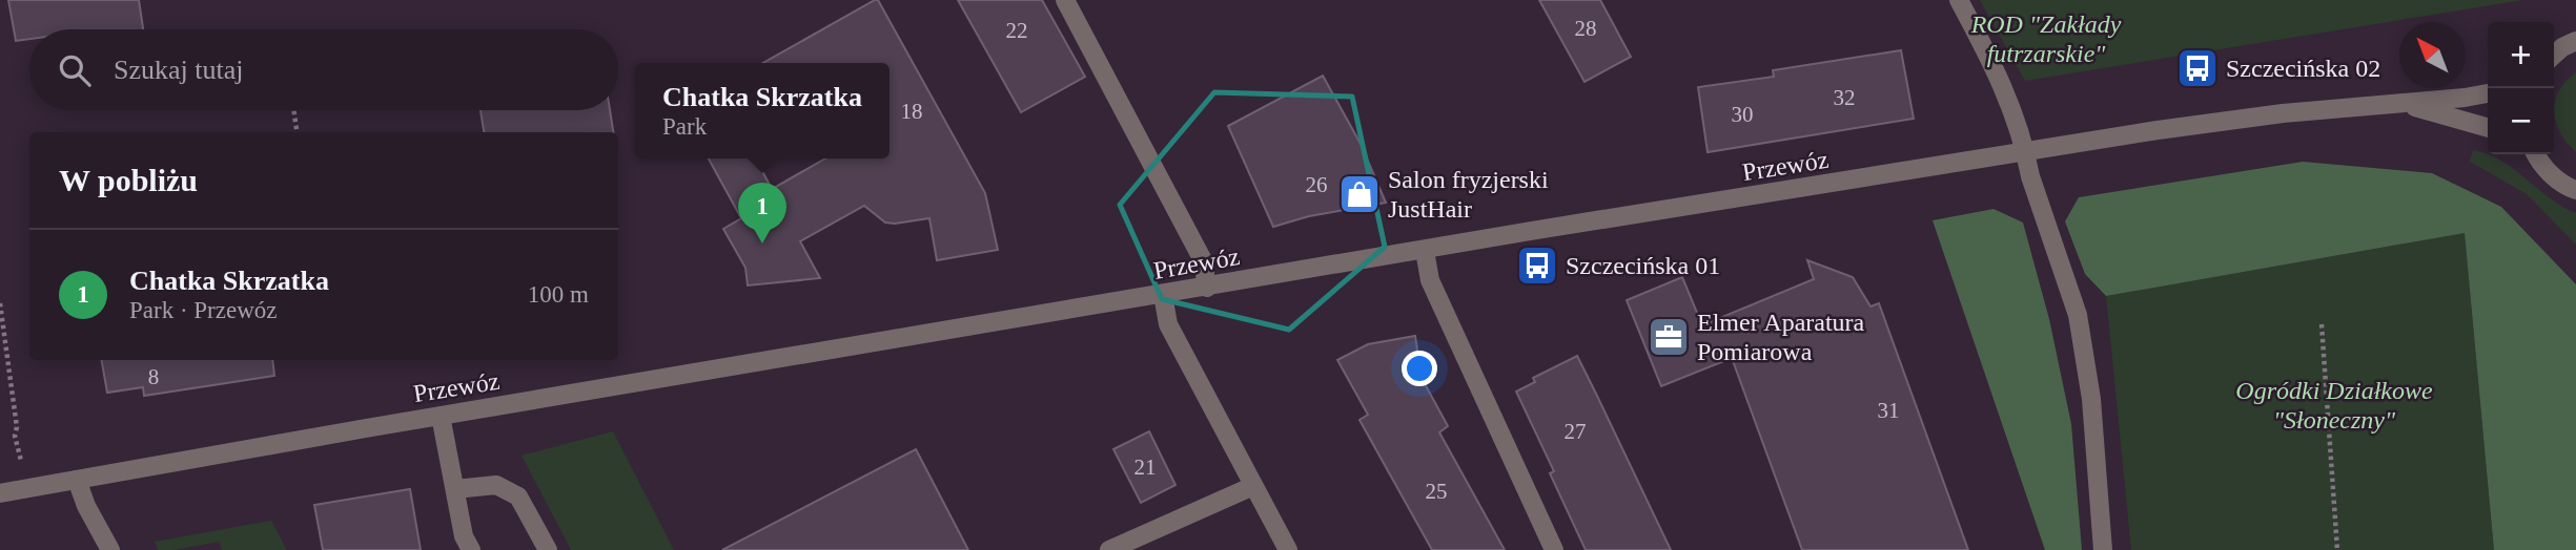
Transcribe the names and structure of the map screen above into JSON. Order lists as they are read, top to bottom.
{
  "streets": {
    "street": ["Przewóz"]
  },
  "parks": ["ROD \"Zakłady futrzarskie\"", "Ogródki Działkowe \"Słoneczny\""],
  "places": {
    "bus stop": ["Szczecińska 02", "Szczecińska 01"],
    "shop": ["Salon fryzjerski JustHair"],
    "office": ["Elmer Aparatura Pomiarowa"]
  },
  "house_numbers": [
    "28",
    "22",
    "32",
    "18",
    "30",
    "26",
    "8",
    "31",
    "27",
    "21",
    "25"
  ],
  "north": "top left",
  "page": {
    "map_buttons": ["+", "−"],
    "search": "Szukaj tutaj",
    "popup": ["Chatka Skrzatka", "Park"],
    "heading": "W pobliżu",
    "pins": "1",
    "list": [
      {
        "mark": "1",
        "name": "Chatka Skrzatka",
        "note": "Park · Przewóz",
        "value": "100 m"
      }
    ]
  }
}
